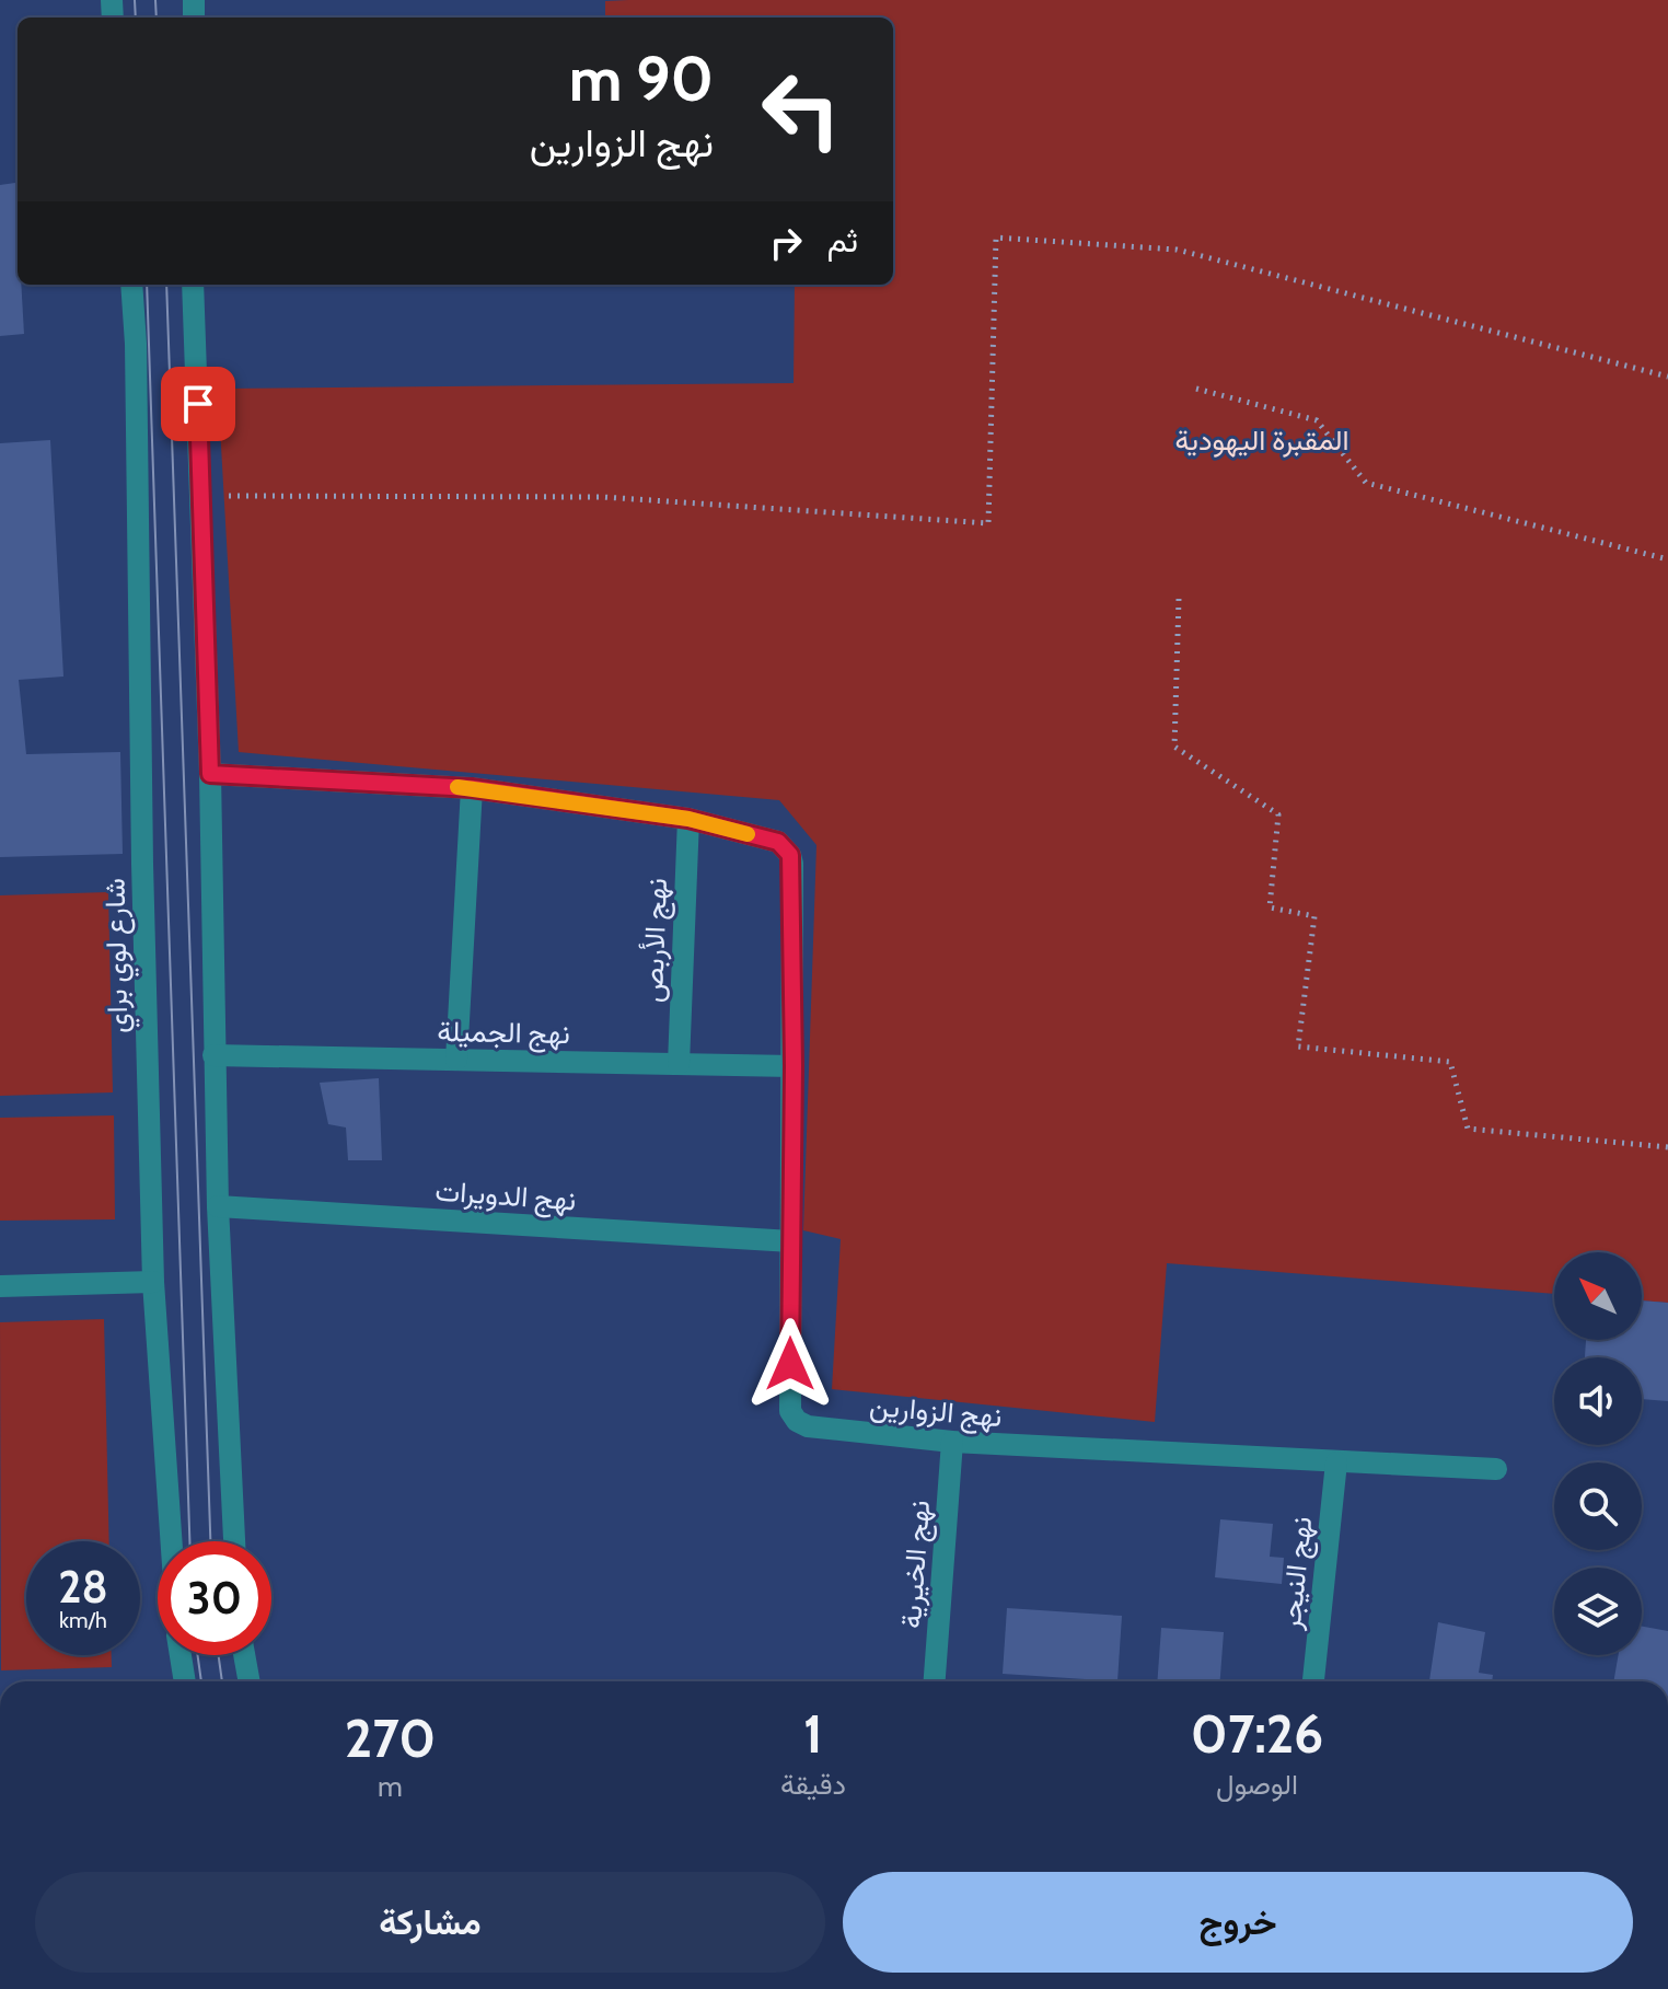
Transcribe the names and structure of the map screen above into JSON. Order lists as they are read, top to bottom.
{
  "streets": {
    "street": [
      "نهج الأربص",
      "شارع لوي براي",
      "نهج الجميلة",
      "نهج الدويرات",
      "نهج الزوارين",
      "نهج الخيرية",
      "نهج النيجر"
    ]
  },
  "crossings": [
    ["نهج الأربص", "نهج الجميلة"],
    ["نهج الأربص", "نهج الزوارين"],
    ["نهج الجميلة", "نهج الزوارين"],
    ["نهج الدويرات", "نهج الزوارين"],
    ["نهج الزوارين", "نهج الخيرية"],
    ["نهج الزوارين", "نهج النيجر"]
  ],
  "parks": ["المقبرة اليهودية"],
  "north": "top left",
  "page": {
    "turn": ["90 m", "نهج الزوارين"],
    "then": "ثم",
    "speed": "28 km/h",
    "limit": "30",
    "eta": [
      "07:26",
      "الوصول",
      "1",
      "دقيقة",
      "270",
      "m"
    ],
    "buttons": ["خروج", "مشاركة"]
  }
}
